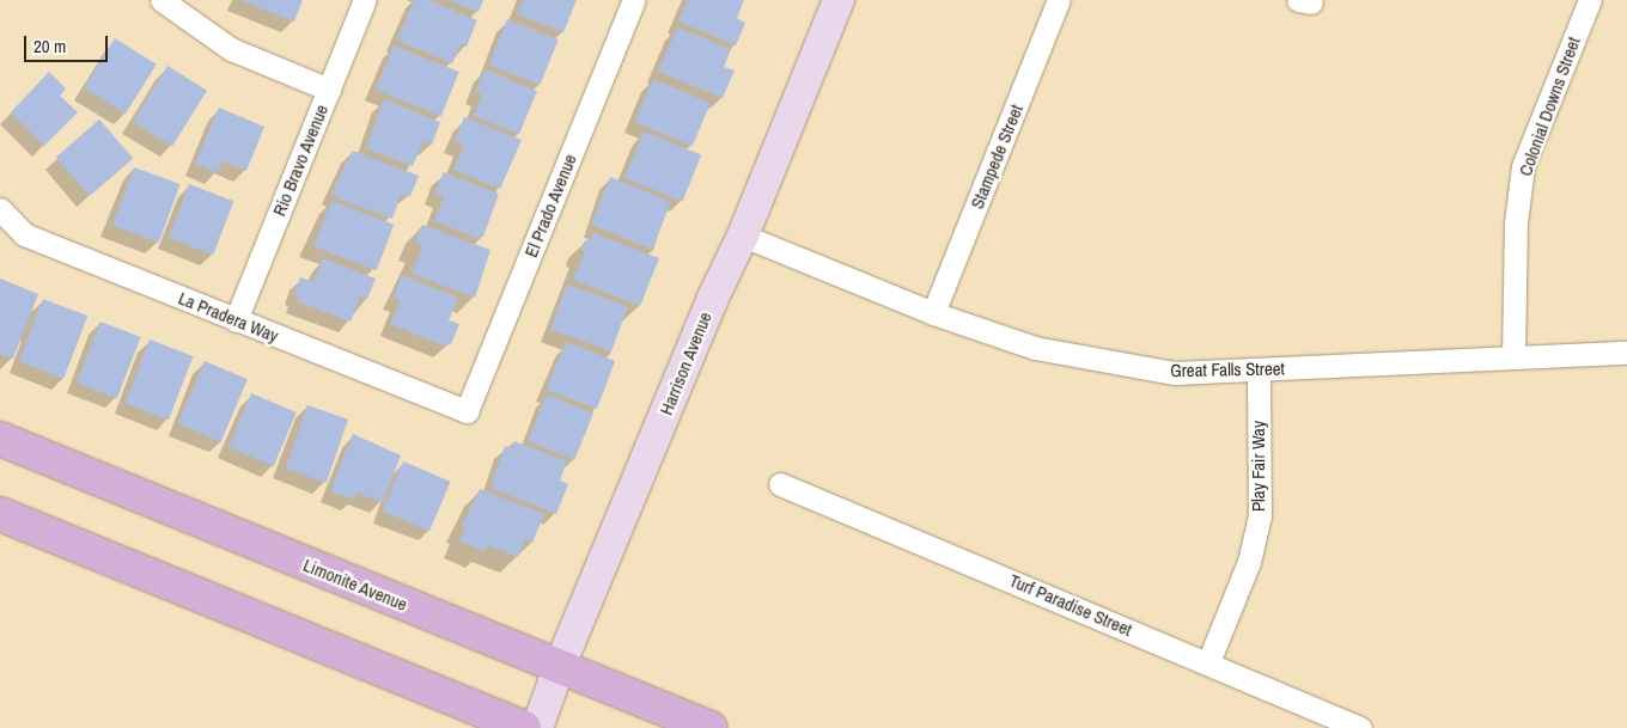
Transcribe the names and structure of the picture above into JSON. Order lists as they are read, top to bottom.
{
  "streets": {
    "main road": ["Limonite Avenue"],
    "street": [
      "Colonial Downs Street",
      "Stampede Street",
      "Rio Bravo Avenue",
      "El Prado Avenue",
      "La Pradera Way",
      "Harrison Avenue",
      "Great Falls Street",
      "Play Fair Way",
      "Turf Paradise Street"
    ]
  },
  "crossings": [
    ["Colonial Downs Street", "Great Falls Street"],
    ["Stampede Street", "Great Falls Street"],
    ["Rio Bravo Avenue", "La Pradera Way"],
    ["El Prado Avenue", "La Pradera Way"],
    ["Harrison Avenue", "Great Falls Street"],
    ["Harrison Avenue", "Limonite Avenue"],
    ["Great Falls Street", "Play Fair Way"],
    ["Play Fair Way", "Turf Paradise Street"]
  ],
  "scale_bar": "20 m"
}
